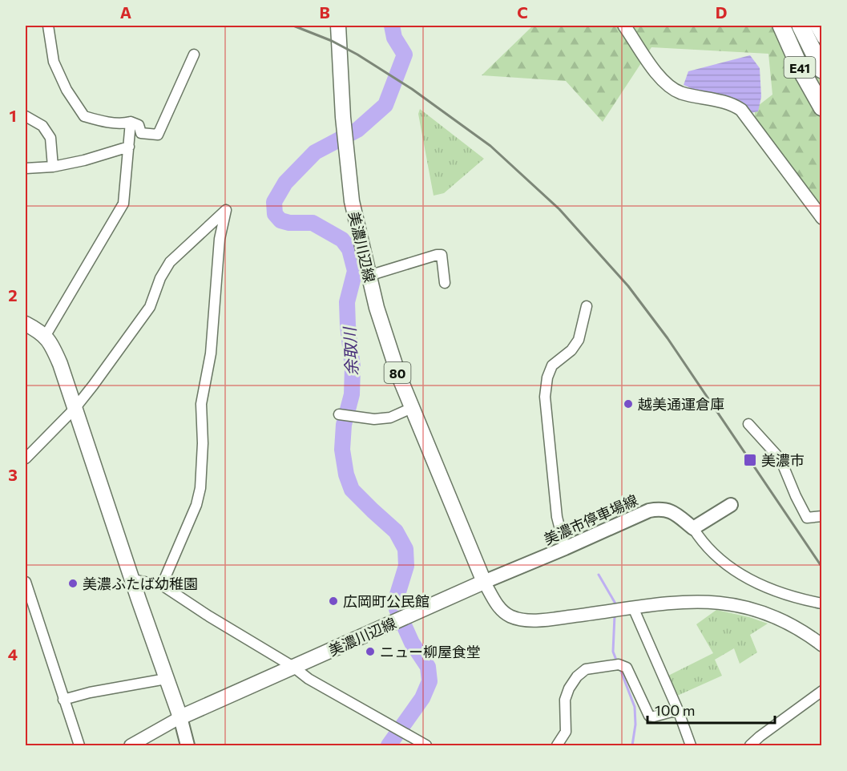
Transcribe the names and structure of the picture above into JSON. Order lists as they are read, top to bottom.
{
  "streets": {
    "highway": ["E41"],
    "main road": ["美濃川辺線", "80", "美濃市停車場線"]
  },
  "crossings": [
    ["美濃川辺線", "美濃市停車場線"]
  ],
  "water": ["余取川"],
  "places": {
    "other": [
      "越美通運倉庫",
      "美濃ふたば幼稚園",
      "広岡町公民館",
      "ニュー柳屋食堂"
    ],
    "transit": ["美濃市"]
  },
  "scale_bar": "100 m",
  "grid": {
    "columns": [
      "A",
      "B",
      "C",
      "D"
    ],
    "rows": [
      "1",
      "2",
      "3",
      "4"
    ]
  }
}
